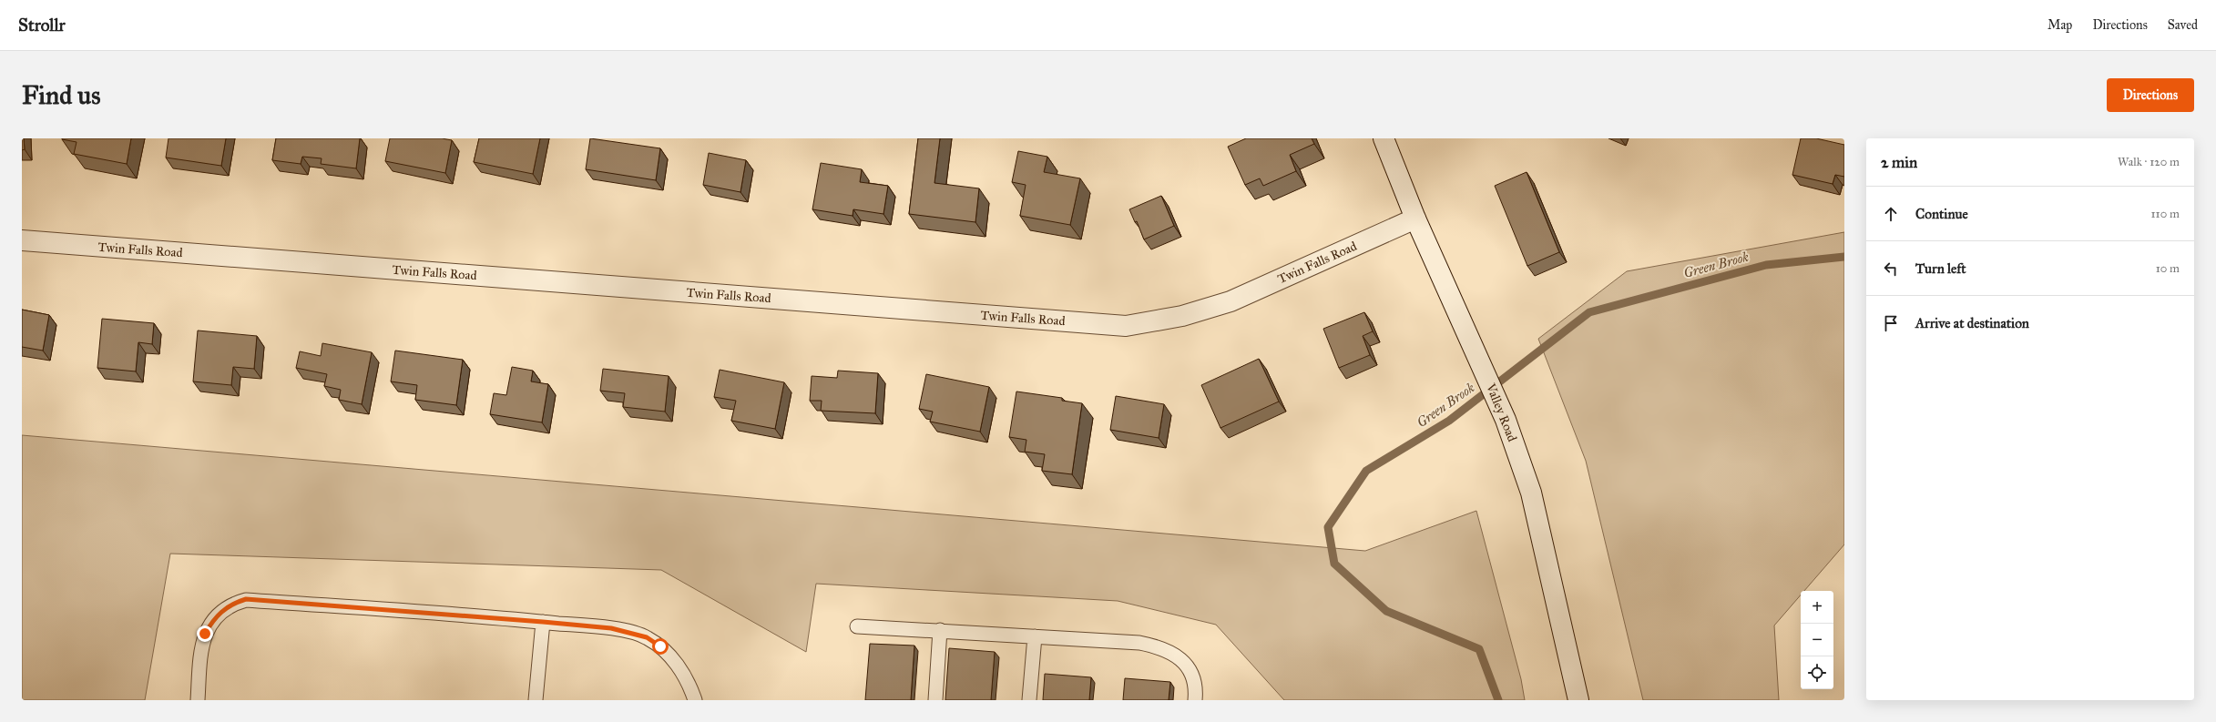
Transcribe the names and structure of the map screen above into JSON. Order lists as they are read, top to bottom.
{
  "streets": {
    "street": ["Twin Falls Road", "Valley Road"]
  },
  "crossings": [
    ["Twin Falls Road", "Valley Road"]
  ],
  "water": ["Green Brook"],
  "page": {
    "header": "Strollr",
    "nav": ["Map", "Directions", "Saved"],
    "buttons": "Directions",
    "title": "Find us",
    "heading": ["2 min", "Walk · 120 m"],
    "list": [
      ["Continue", "110 m"],
      ["Turn left", "10 m"],
      "Arrive at destination"
    ],
    "map_buttons": ["+", "−"]
  }
}
